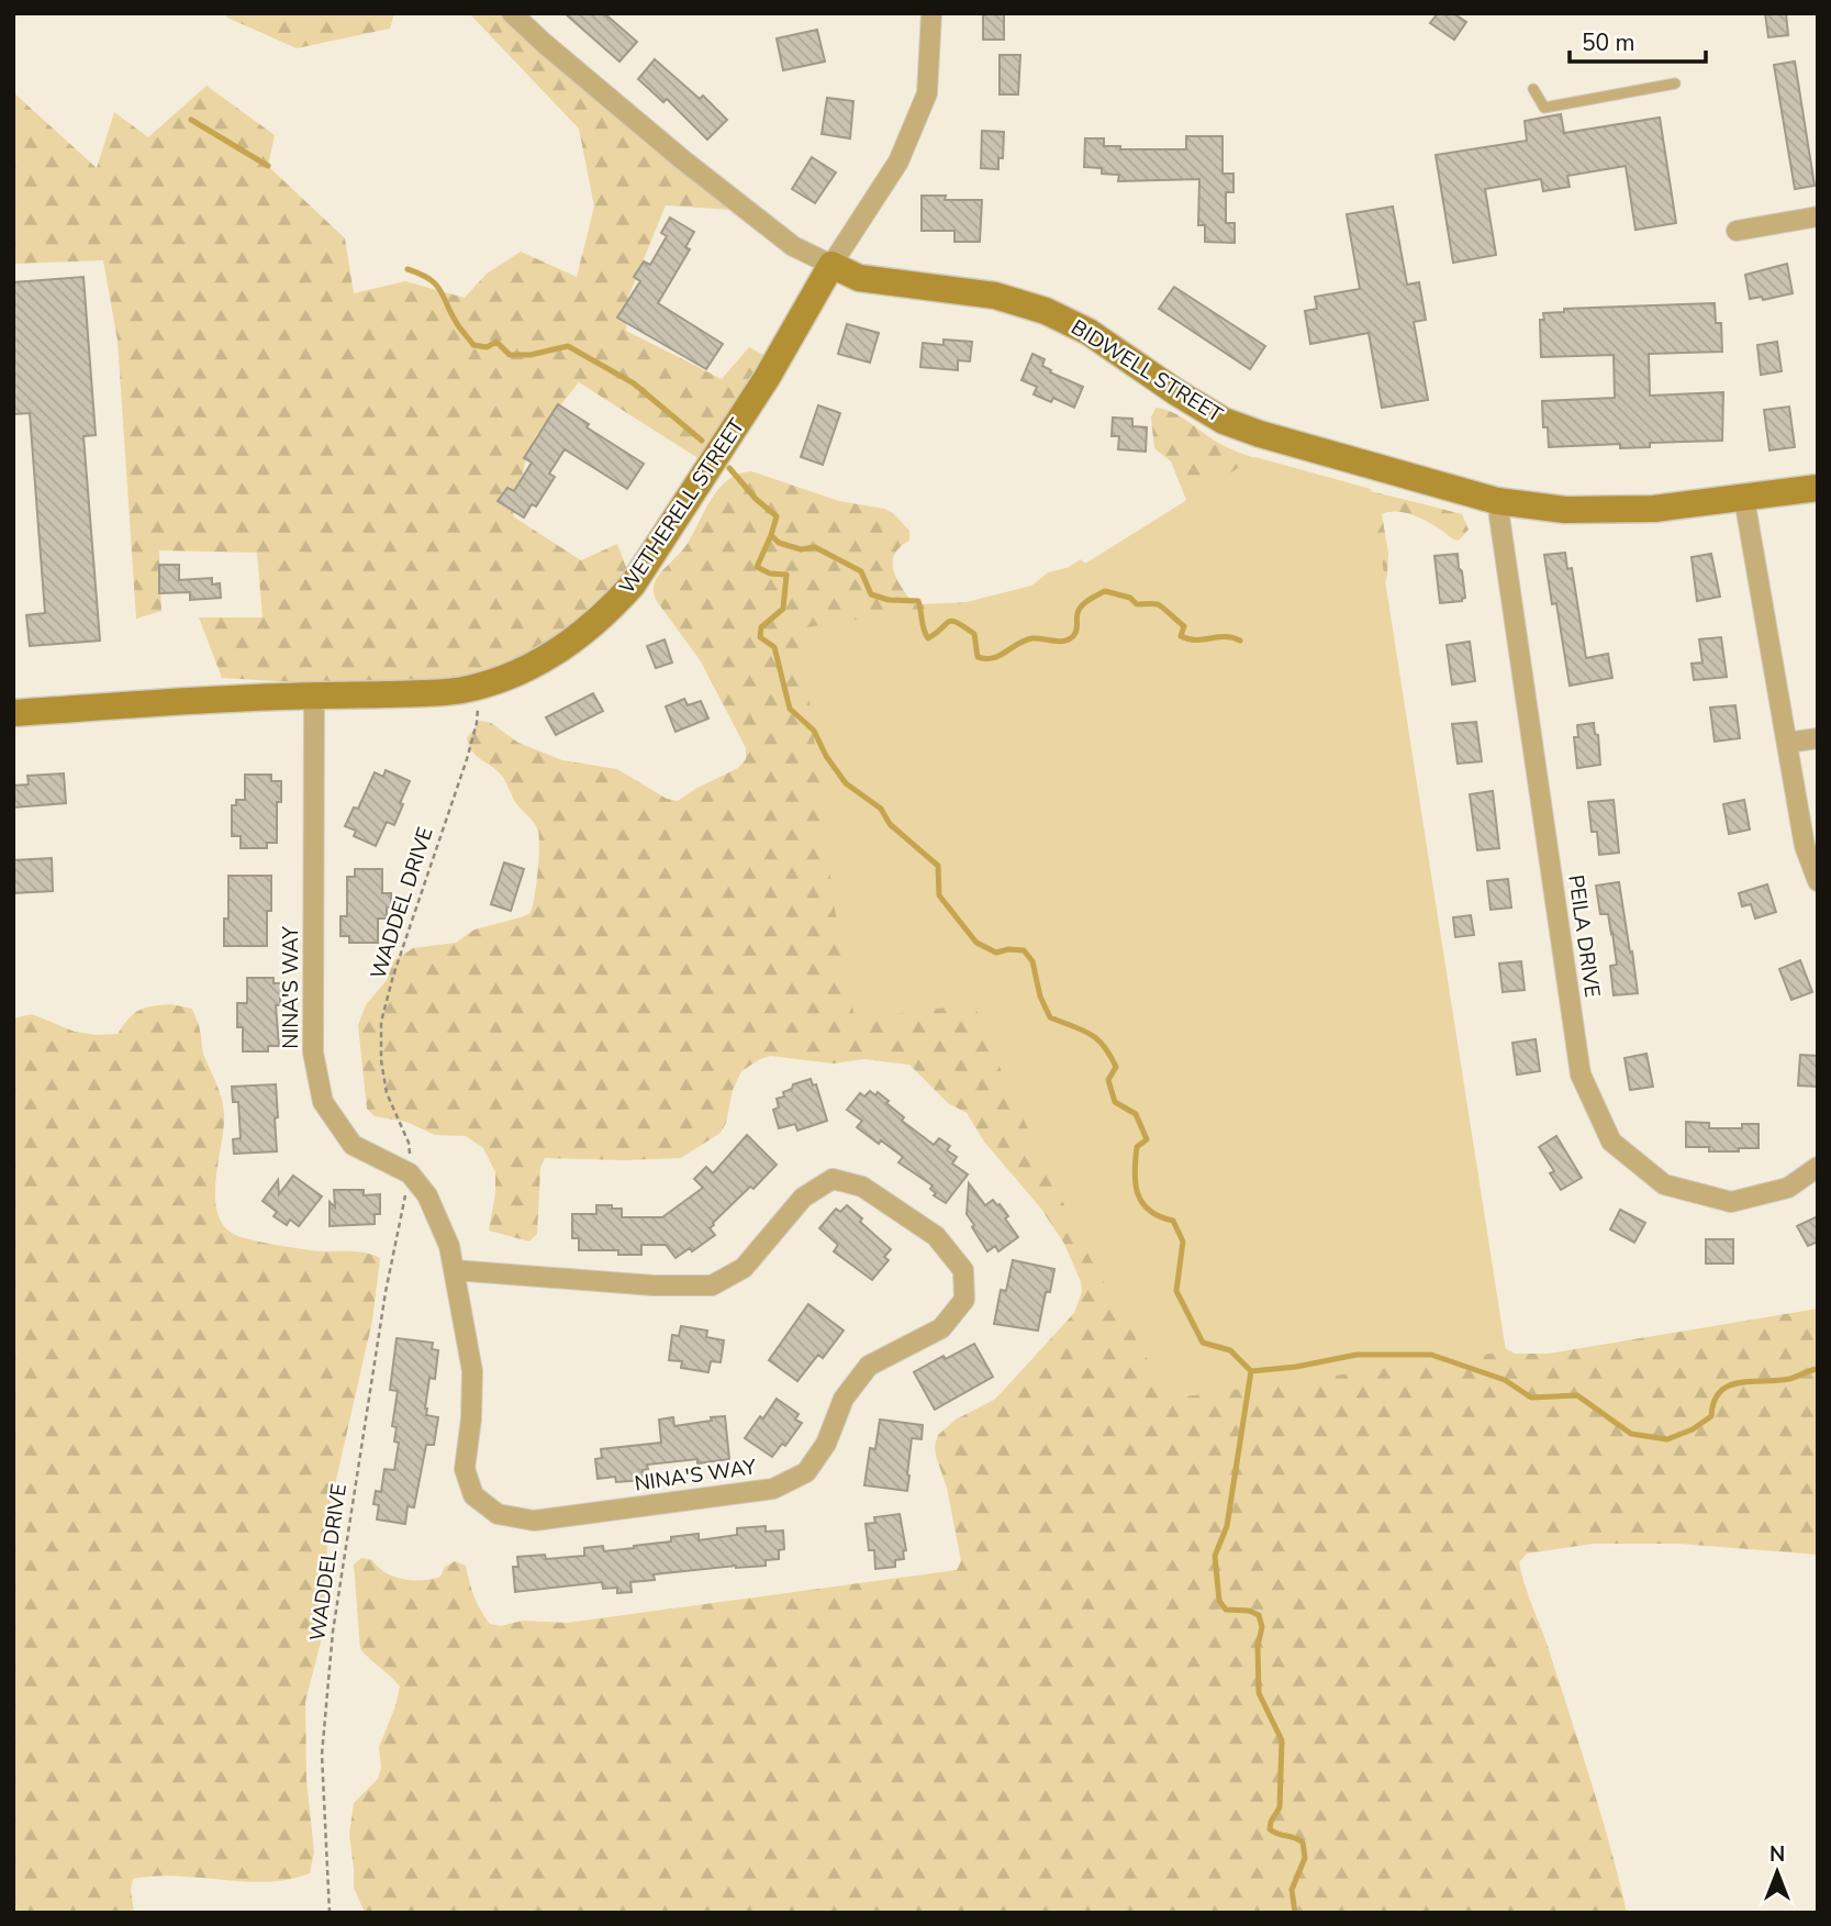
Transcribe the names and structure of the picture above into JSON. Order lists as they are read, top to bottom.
{
  "streets": {
    "street": [
      "BIDWELL STREET",
      "WETHERELL STREET",
      "PEILA DRIVE",
      "NINA'S WAY"
    ],
    "path": ["WADDEL DRIVE"]
  },
  "crossings": [
    ["BIDWELL STREET", "WETHERELL STREET"],
    ["BIDWELL STREET", "PEILA DRIVE"],
    ["WETHERELL STREET", "WADDEL DRIVE"],
    ["WETHERELL STREET", "NINA'S WAY"]
  ],
  "scale_bar": "50 m",
  "north": "top"
}
